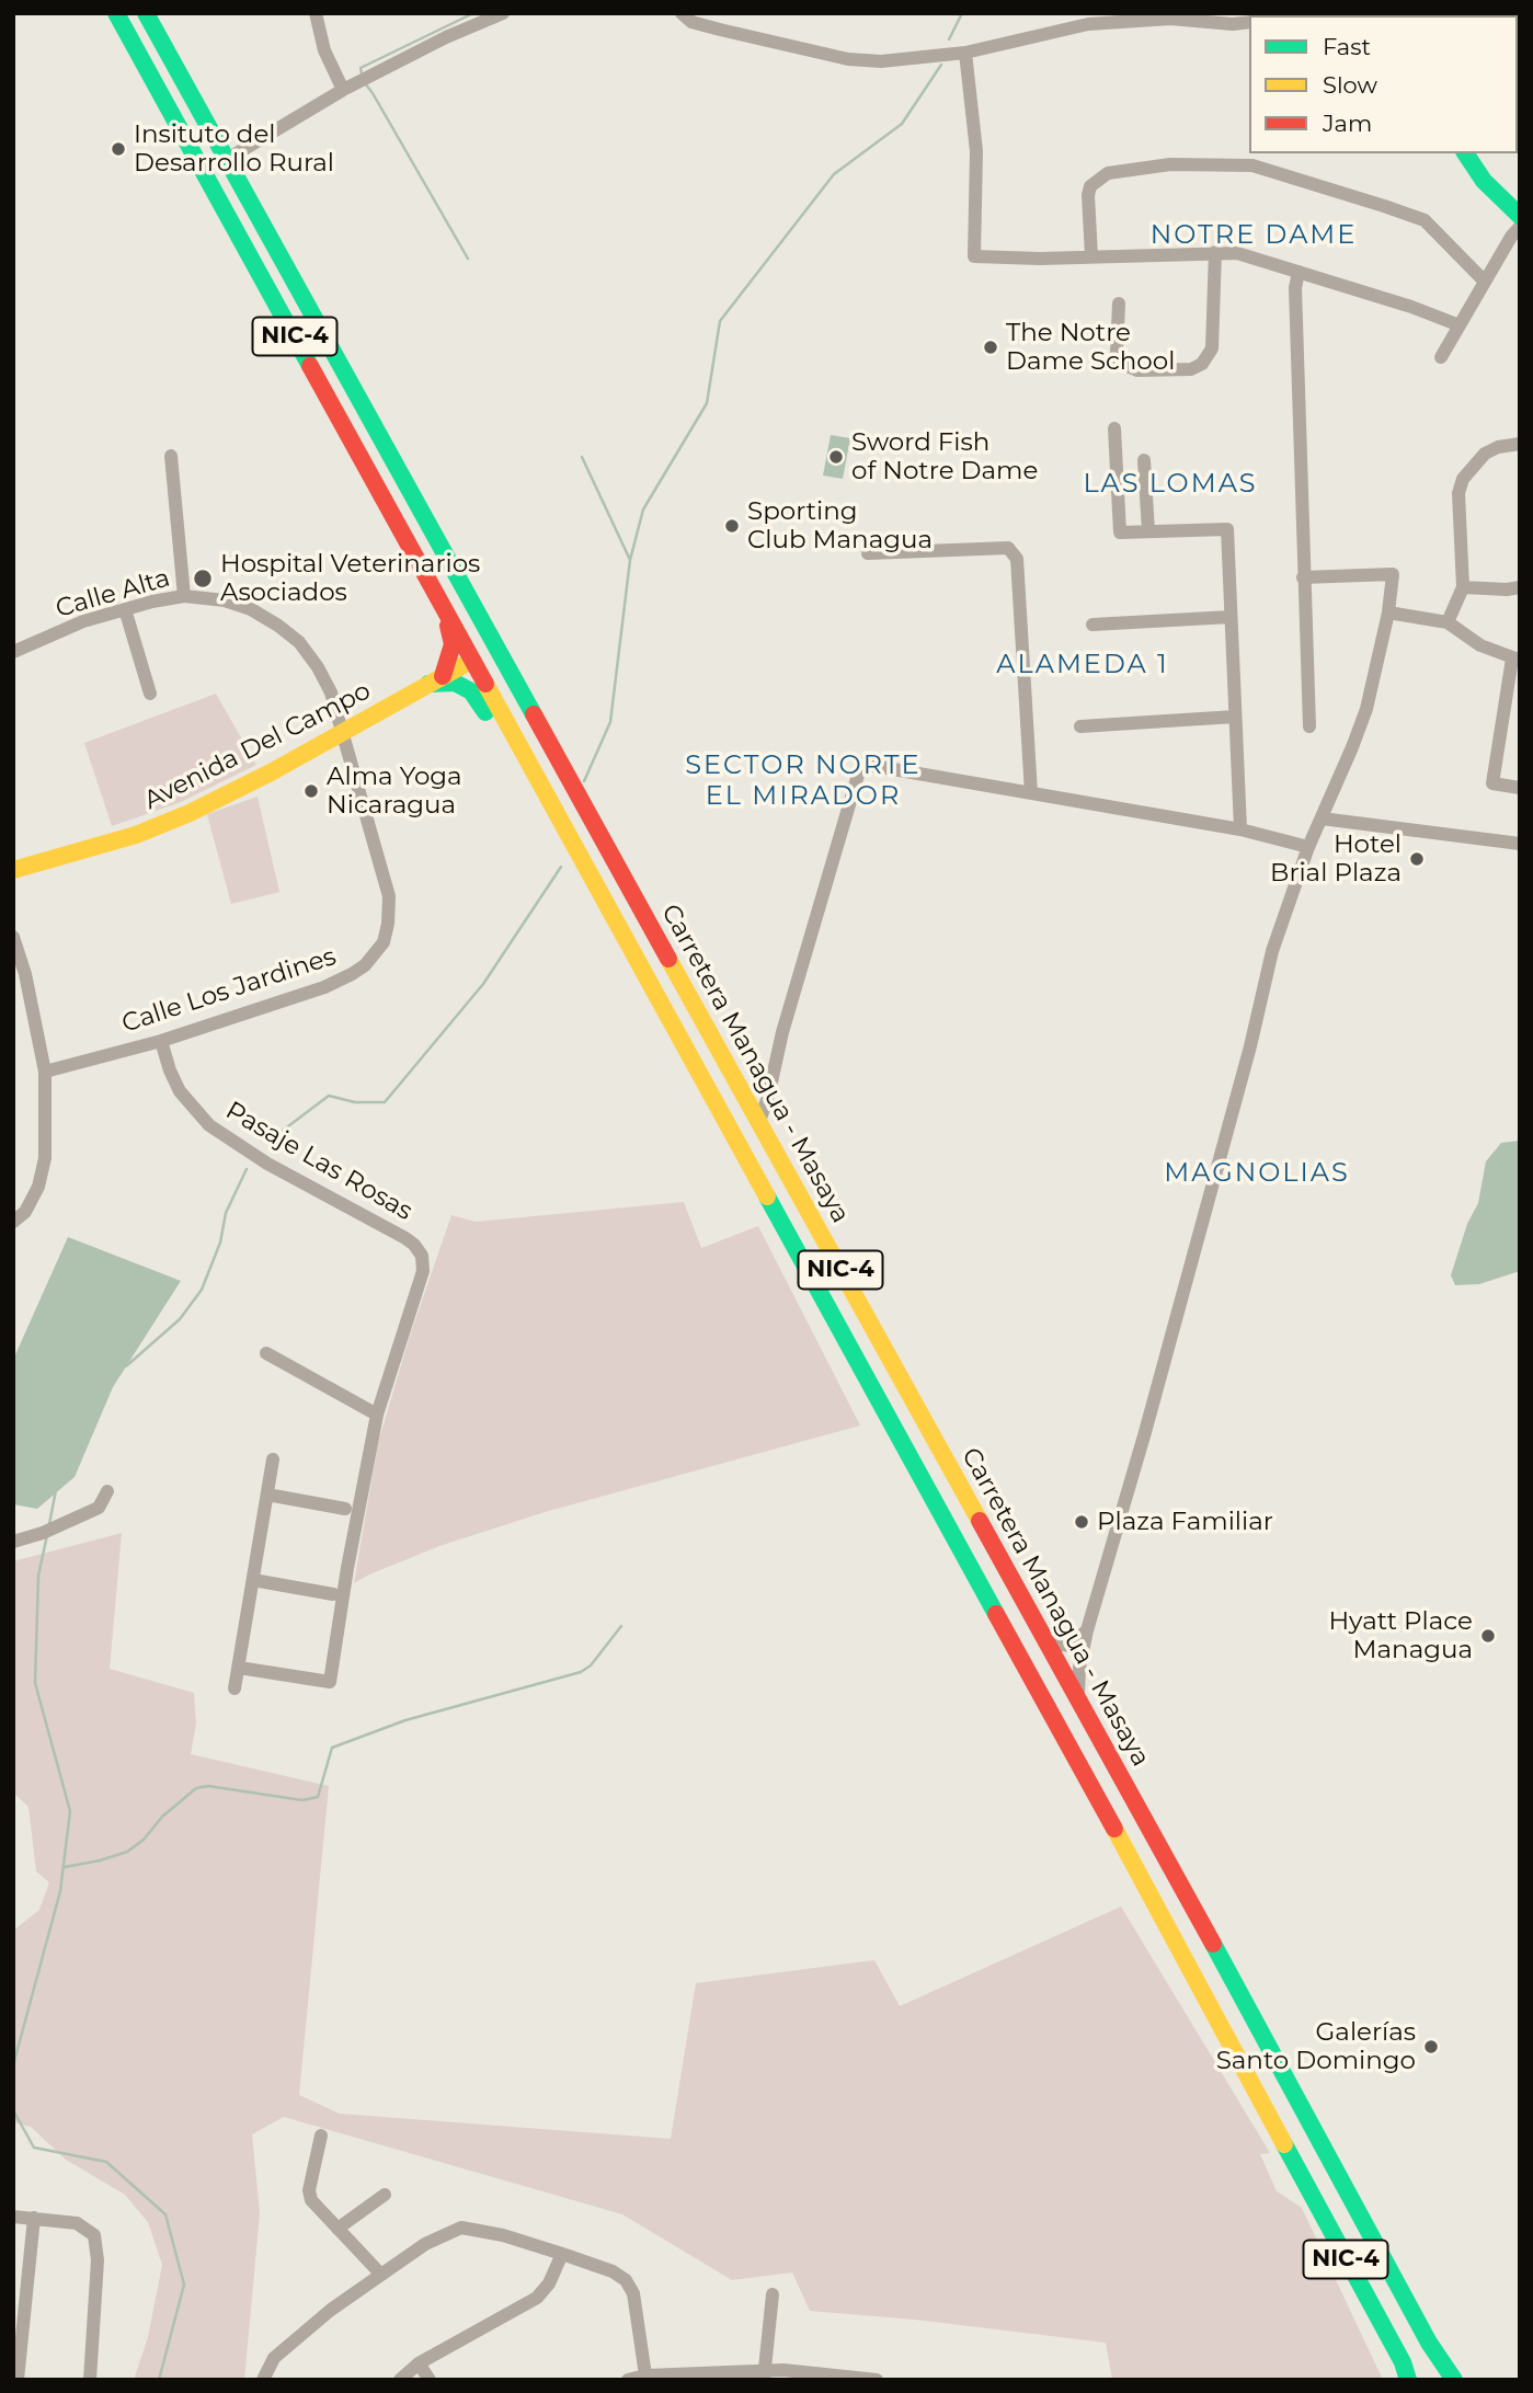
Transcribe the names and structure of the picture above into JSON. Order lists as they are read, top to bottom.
{
  "streets": {
    "main road": ["NIC-4", "Avenida Del Campo", "Carretera Managua - Masaya"],
    "street": ["Calle Alta", "Calle Los Jardines", "Pasaje Las Rosas"]
  },
  "crossings": [
    ["NIC-4", "Avenida Del Campo"],
    ["Calle Alta", "Avenida Del Campo"],
    ["Calle Alta", "Calle Los Jardines"],
    ["Avenida Del Campo", "Calle Los Jardines"],
    ["Calle Los Jardines", "Pasaje Las Rosas"]
  ],
  "districts": [
    "NOTRE DAME",
    "LAS LOMAS",
    "ALAMEDA 1",
    "SECTOR NORTE EL MIRADOR",
    "MAGNOLIAS"
  ],
  "places": [
    "Insituto del Desarrollo Rural",
    "The Notre Dame School",
    "Sword Fish of Notre Dame",
    "Sporting Club Managua",
    "Hospital Veterinarios Asociados",
    "Alma Yoga Nicaragua",
    "Hotel Brial Plaza",
    "Plaza Familiar",
    "Hyatt Place Managua",
    "Galerías Santo Domingo"
  ],
  "legend": ["Fast", "Slow", "Jam"]
}
